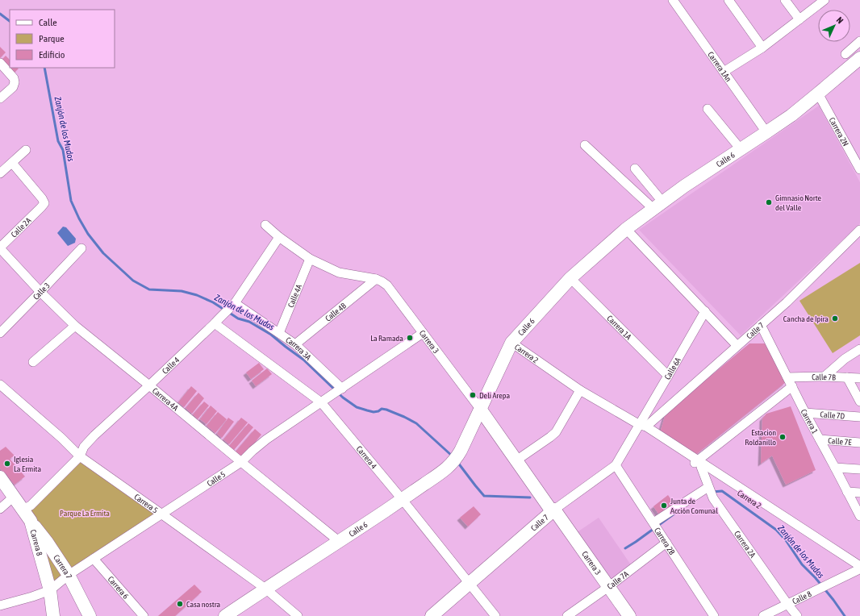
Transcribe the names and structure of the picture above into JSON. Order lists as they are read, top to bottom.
{
  "streets": {
    "street": [
      "Carrera 1An",
      "Carrera 2N",
      "Calle 6",
      "Calle 2A",
      "Calle 3",
      "Calle 4A",
      "Calle 4B",
      "Carrera 1A",
      "Calle 7",
      "Carrera 3",
      "Carrera 3A",
      "Carrera 2",
      "Calle 4",
      "Calle 6A",
      "Calle 7B",
      "Carrera 4A",
      "Calle 7D",
      "Carrera 1",
      "Calle 7E",
      "Carrera 4",
      "Calle 5",
      "Carrera 5",
      "Carrera 2B",
      "Carrera 8",
      "Carrera 2A",
      "Carrera 7",
      "Calle 7A",
      "Carrera 6",
      "Calle 8"
    ]
  },
  "crossings": [
    ["Carrera 1An", "Calle 6"],
    ["Carrera 2N", "Calle 6"],
    ["Calle 6", "Carrera 1A"],
    ["Calle 6", "Carrera 3"],
    ["Calle 6", "Carrera 2"],
    ["Calle 6", "Carrera 4A"],
    ["Calle 6", "Carrera 4"],
    ["Calle 6", "Carrera 5"],
    ["Calle 2A", "Carrera 4A"],
    ["Calle 3", "Carrera 4A"],
    ["Calle 4A", "Carrera 3"],
    ["Calle 4A", "Carrera 3A"],
    ["Calle 4B", "Carrera 3"],
    ["Calle 4B", "Carrera 3A"],
    ["Carrera 1A", "Calle 6A"],
    ["Calle 7", "Carrera 3"],
    ["Calle 7", "Carrera 2"],
    ["Calle 7", "Calle 6A"],
    ["Calle 7", "Carrera 1"],
    ["Calle 7", "Carrera 4"],
    ["Calle 7", "Carrera 2B"],
    ["Carrera 3", "Calle 4"],
    ["Carrera 3", "Calle 5"],
    ["Carrera 3", "Calle 7A"],
    ["Carrera 3A", "Calle 4"],
    ["Carrera 3A", "Calle 5"],
    ["Carrera 2", "Calle 6A"],
    ["Carrera 2", "Carrera 2A"],
    ["Carrera 2", "Calle 8"],
    ["Calle 4", "Carrera 4A"],
    ["Calle 4", "Carrera 4"],
    ["Calle 4", "Carrera 5"],
    ["Calle 4", "Carrera 8"],
    ["Calle 7B", "Carrera 1"],
    ["Carrera 4A", "Calle 5"],
    ["Calle 7D", "Carrera 1"],
    ["Carrera 1", "Calle 7E"],
    ["Carrera 4", "Calle 5"],
    ["Calle 5", "Carrera 5"],
    ["Calle 5", "Carrera 8"],
    ["Calle 5", "Carrera 7"],
    ["Calle 5", "Carrera 6"],
    ["Carrera 2B", "Calle 7A"],
    ["Carrera 8", "Carrera 7"],
    ["Carrera 2A", "Calle 8"]
  ],
  "water": ["Zanjón de los Mudos"],
  "parks": ["Parque La Ermita"],
  "places": [
    "Gimnasio Norte del Valle",
    "Cancha de Ipira",
    "La Ramada",
    "Deli Arepa",
    "Estacion Roldanillo",
    "Iglesia La Ermita",
    "Junta de Acción Comunal",
    "Casa nostra"
  ],
  "legend": ["Calle", "Parque", "Edificio"],
  "north": "top right"
}
